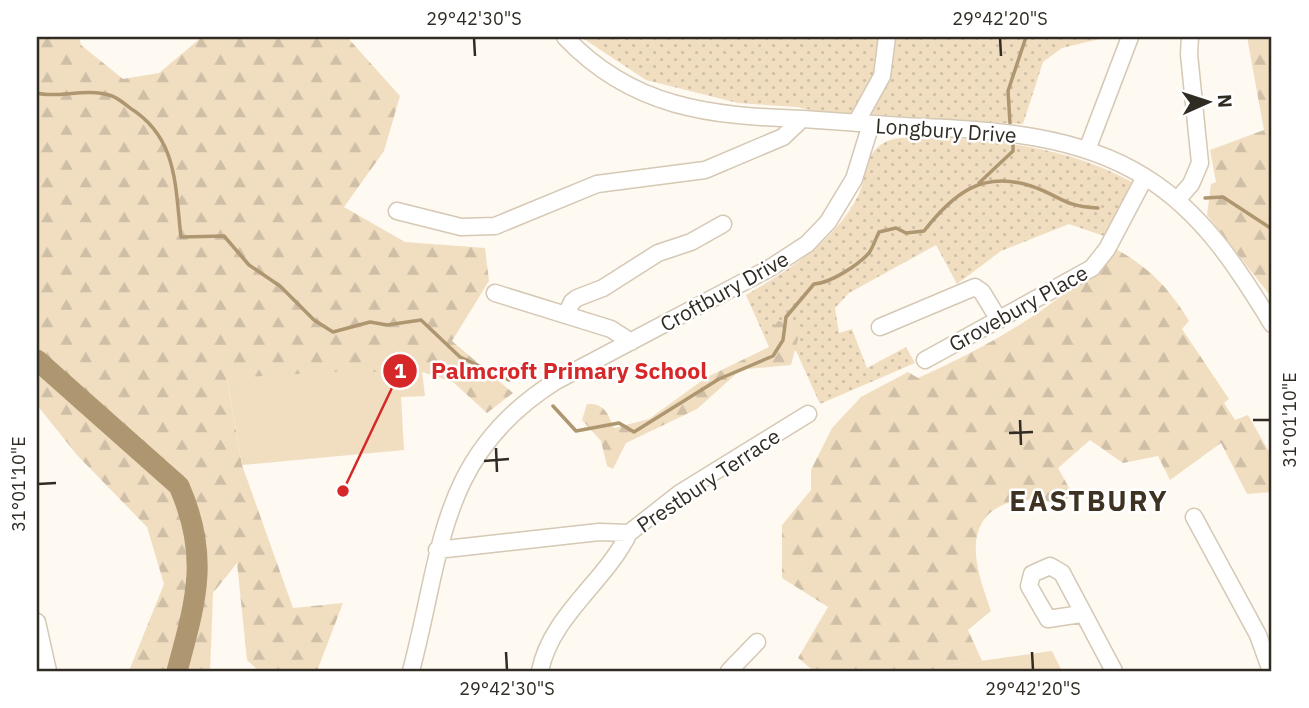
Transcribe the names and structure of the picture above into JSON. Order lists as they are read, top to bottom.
{
  "streets": {
    "street": [
      "Longbury Drive",
      "Croftbury Drive",
      "Grovebury Place",
      "Prestbury Terrace"
    ]
  },
  "crossings": [
    ["Longbury Drive", "Croftbury Drive"],
    ["Longbury Drive", "Grovebury Place"],
    ["Croftbury Drive", "Prestbury Terrace"]
  ],
  "districts": ["EASTBURY"],
  "places": ["Palmcroft Primary School"],
  "north": "right",
  "coordinates": ["29°42'30\"S", "29°42'20\"S", "31°01'10\"E"]
}
